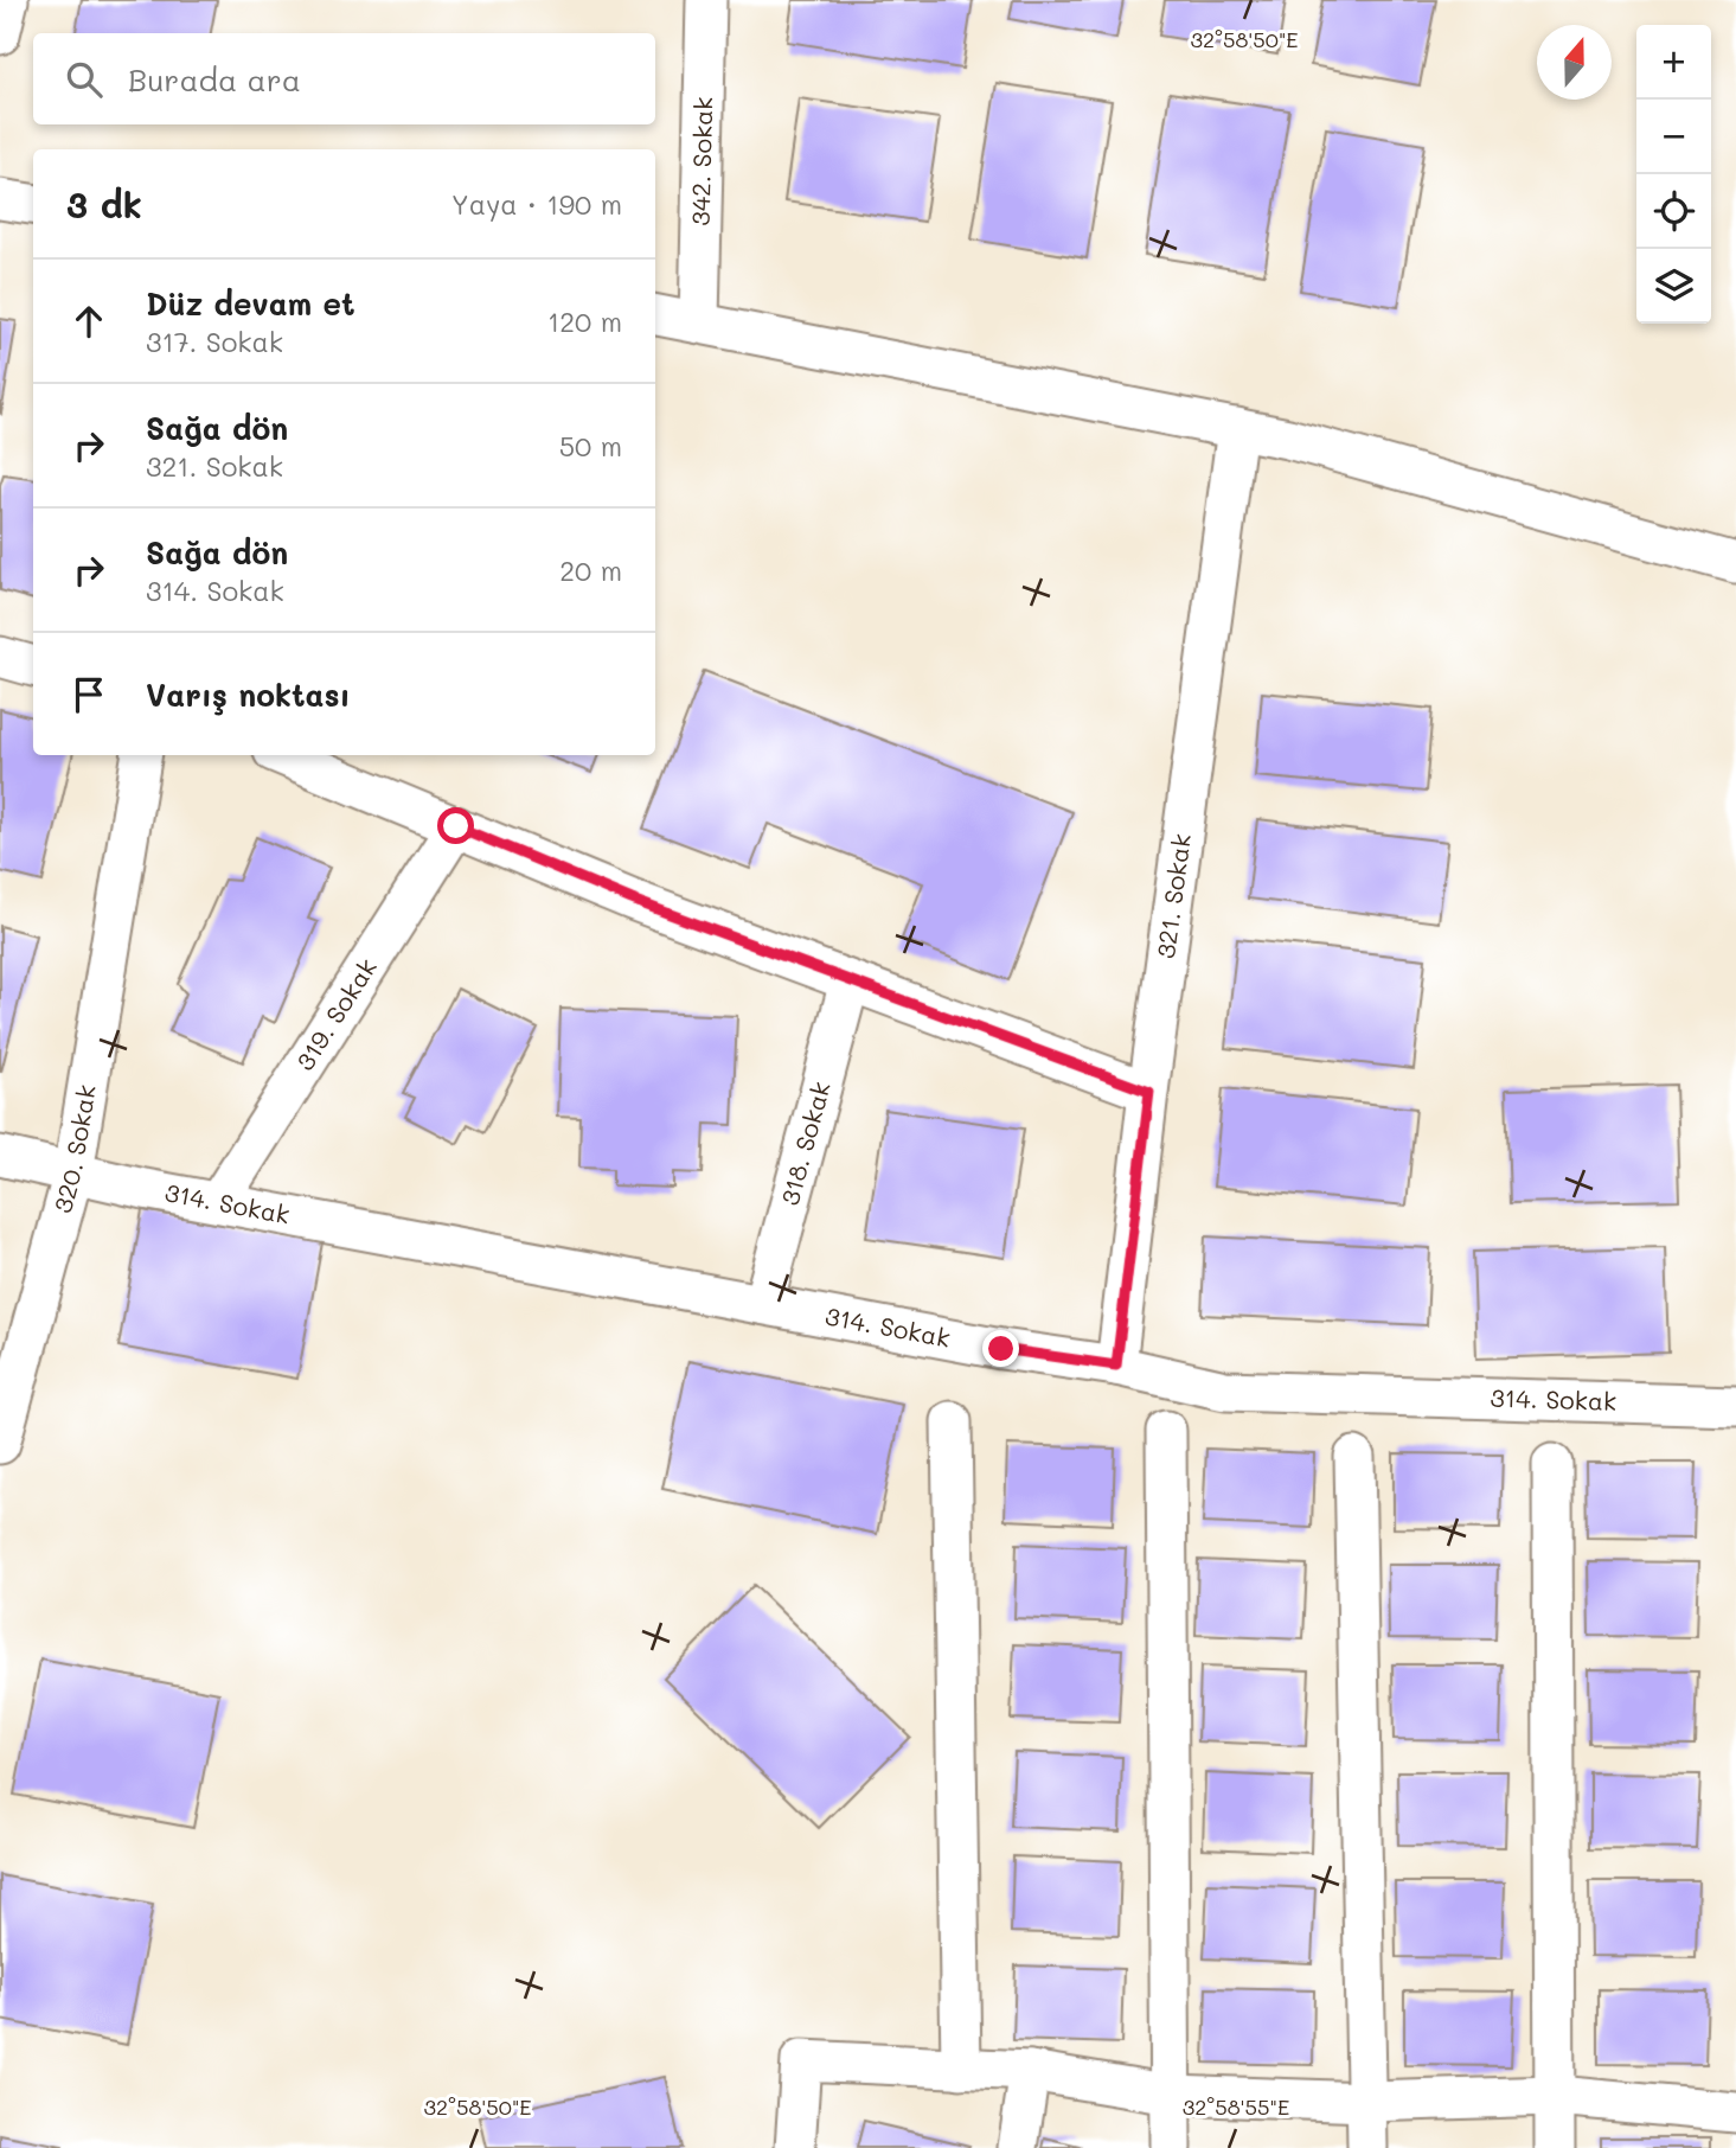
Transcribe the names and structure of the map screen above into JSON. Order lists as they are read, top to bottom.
{
  "streets": {
    "street": [
      "342. Sokak",
      "321. Sokak",
      "319. Sokak",
      "318. Sokak",
      "320. Sokak",
      "314. Sokak"
    ]
  },
  "crossings": [
    ["321. Sokak", "314. Sokak"],
    ["319. Sokak", "314. Sokak"],
    ["318. Sokak", "314. Sokak"],
    ["320. Sokak", "314. Sokak"]
  ],
  "north": "top",
  "page": {
    "map_buttons": ["+", "−"],
    "search": "Burada ara",
    "heading": ["3 dk", "Yaya · 190 m"],
    "list": [
      ["Düz devam et", "317. Sokak", "120 m"],
      ["Sağa dön", "321. Sokak", "50 m"],
      ["Sağa dön", "314. Sokak", "20 m"],
      "Varış noktası"
    ]
  },
  "coordinates": ["32°58'50\"E", "32°58'55\"E"]
}
